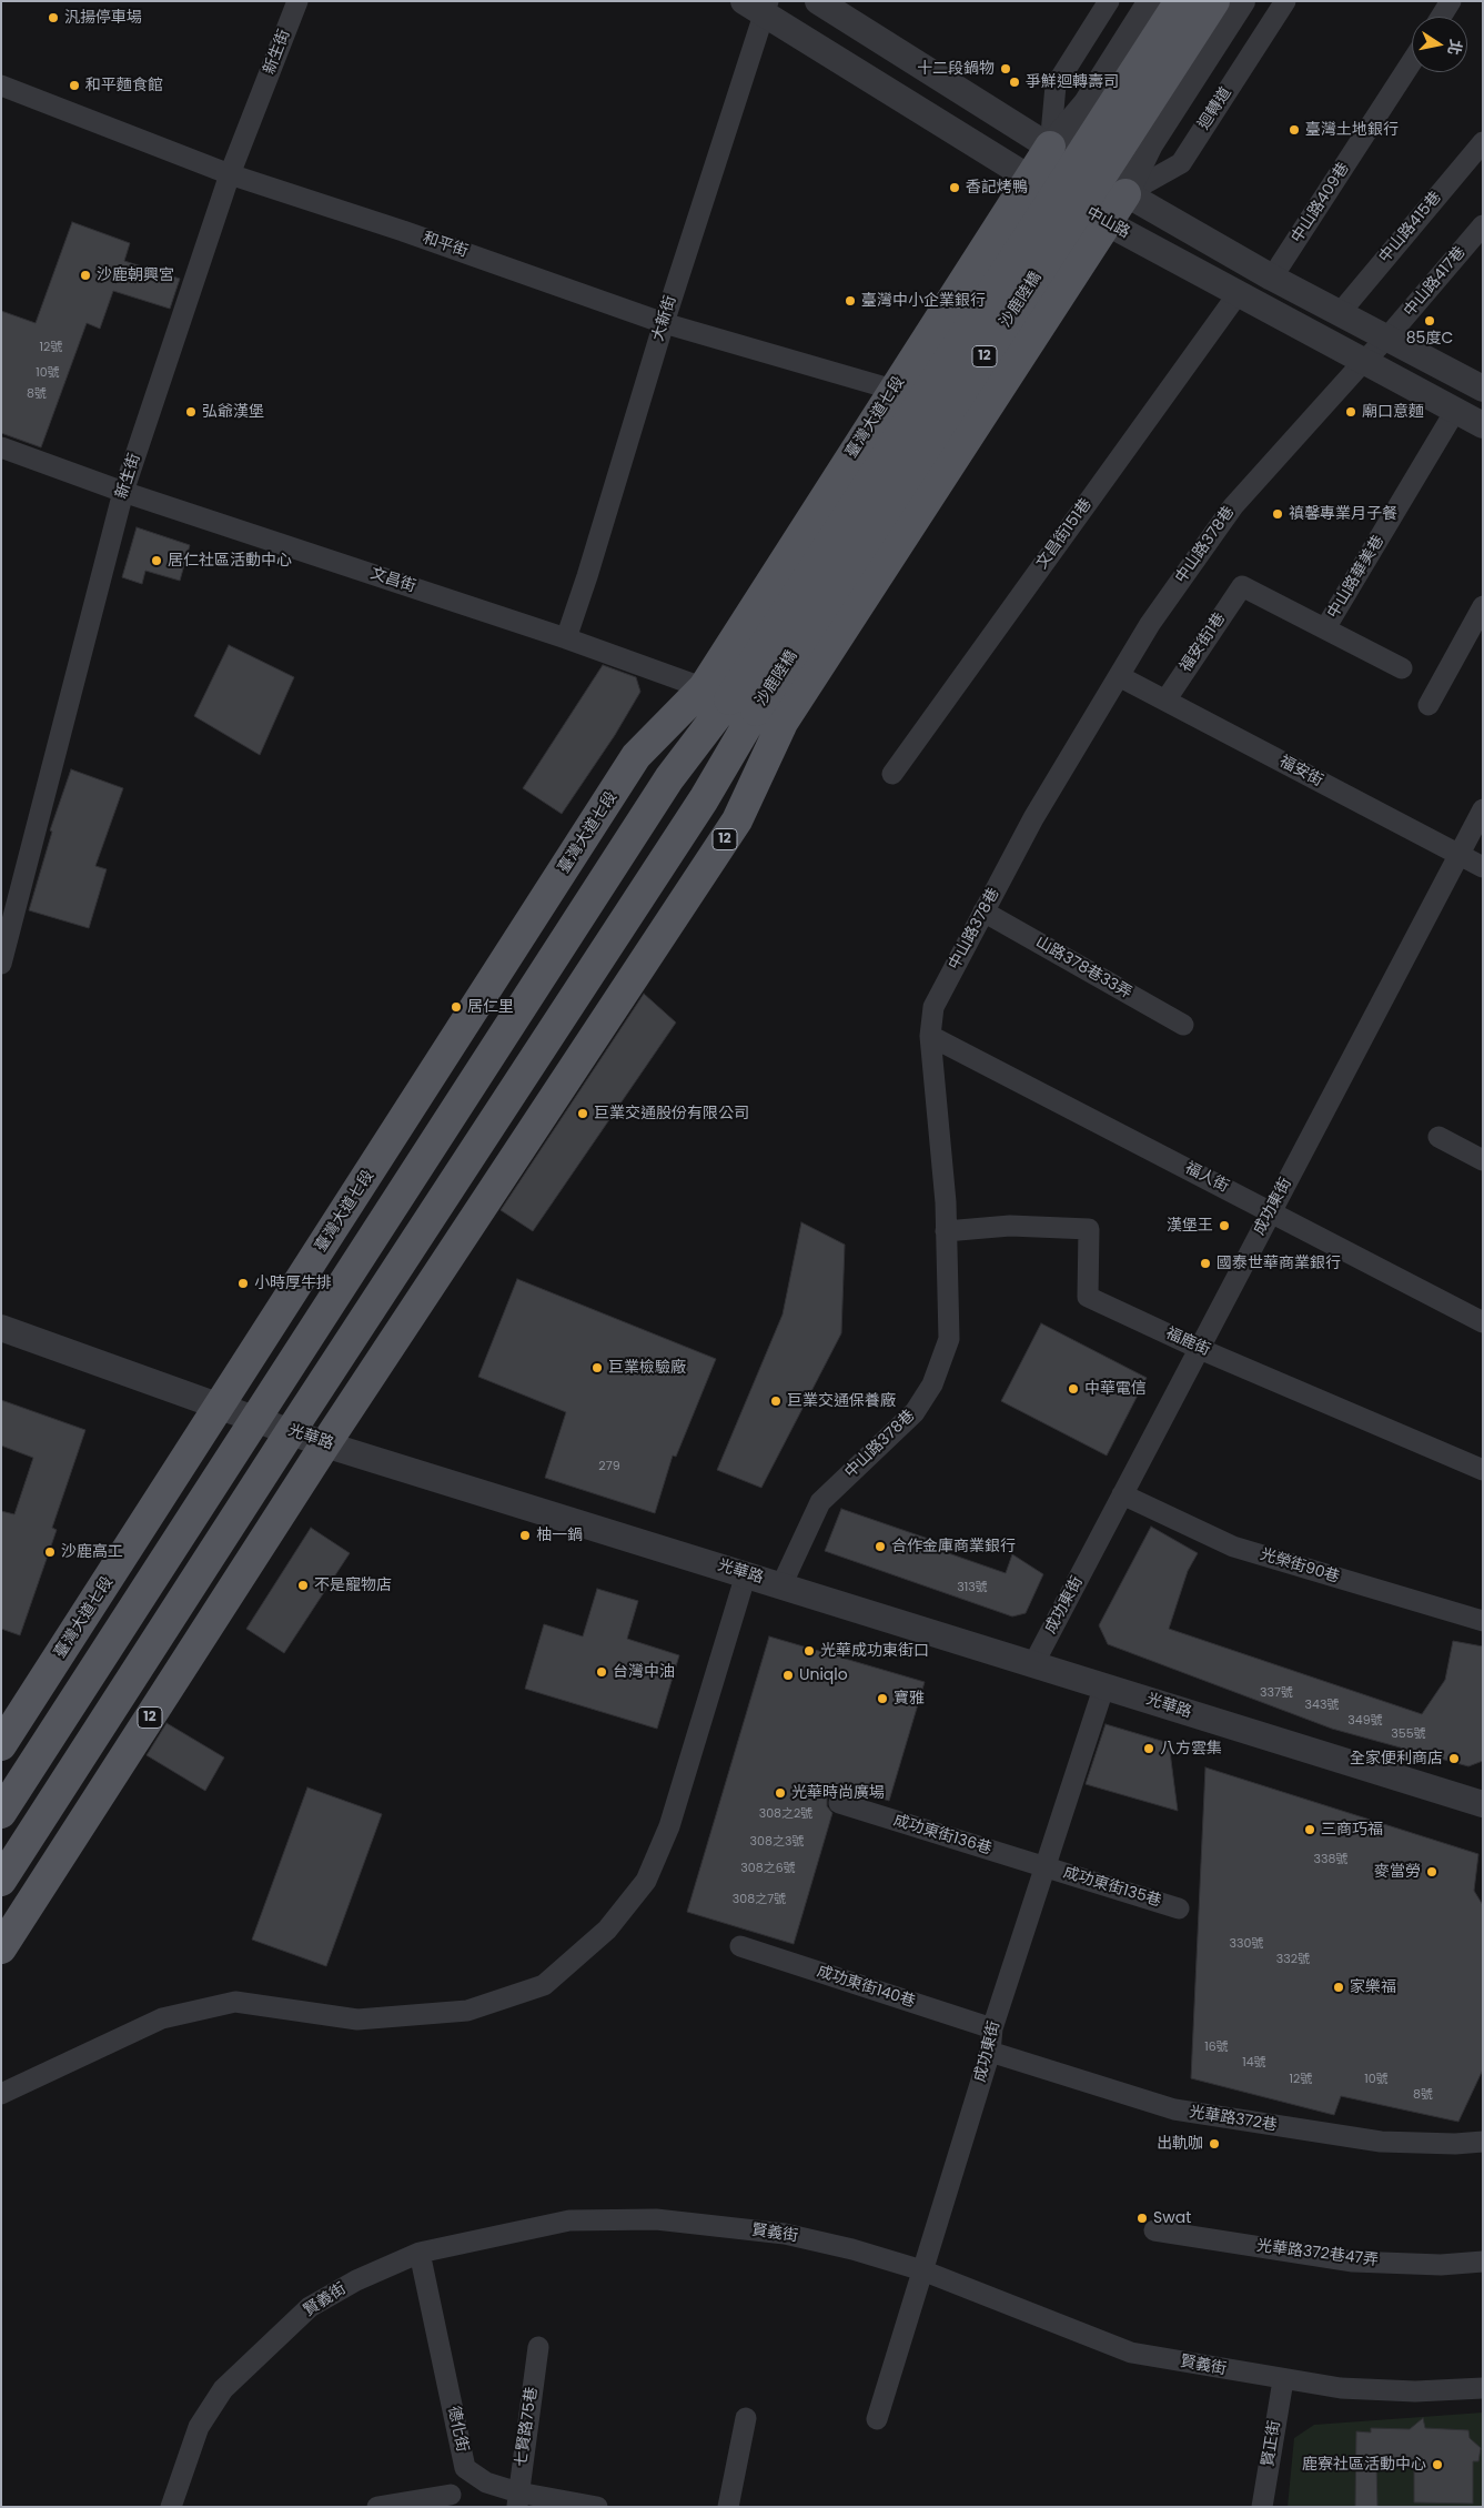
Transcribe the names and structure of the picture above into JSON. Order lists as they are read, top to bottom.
{
  "streets": {
    "main road": ["沙鹿陸橋", "12", "臺灣大道七段"],
    "street": [
      "新生街",
      "迴轉道",
      "中山路409巷",
      "中山路",
      "中山路415巷",
      "和平街",
      "中山路417巷",
      "大新街",
      "文昌街151巷",
      "中山路378巷",
      "中山路華美巷",
      "文昌街",
      "福安街1巷",
      "福安街",
      "山路378巷33弄",
      "福人街",
      "成功東街",
      "福鹿街",
      "光華路",
      "光榮街90巷",
      "成功東街136巷",
      "成功東街135巷",
      "成功東街140巷",
      "光華路372巷",
      "賢義街",
      "光華路372巷47弄",
      "七賢路75巷",
      "德化街",
      "賢正街"
    ]
  },
  "crossings": [
    ["新生街", "和平街"],
    ["新生街", "文昌街"],
    ["迴轉道", "臺灣大道七段"],
    ["中山路", "大新街"],
    ["中山路", "臺灣大道七段"],
    ["中山路", "文昌街151巷"],
    ["中山路", "中山路378巷"],
    ["中山路", "中山路華美巷"],
    ["和平街", "大新街"],
    ["和平街", "臺灣大道七段"],
    ["中山路417巷", "中山路378巷"],
    ["沙鹿陸橋", "臺灣大道七段"],
    ["沙鹿陸橋", "文昌街"],
    ["大新街", "文昌街"],
    ["臺灣大道七段", "文昌街"],
    ["臺灣大道七段", "光華路"],
    ["中山路378巷", "福安街"],
    ["中山路378巷", "山路378巷33弄"],
    ["中山路378巷", "福人街"],
    ["中山路378巷", "福鹿街"],
    ["中山路378巷", "光華路"],
    ["中山路華美巷", "福安街1巷"],
    ["福安街1巷", "福安街"],
    ["福安街", "成功東街"],
    ["福人街", "成功東街"],
    ["成功東街", "福鹿街"],
    ["成功東街", "光華路"],
    ["成功東街", "光榮街90巷"],
    ["成功東街", "成功東街136巷"],
    ["成功東街", "成功東街135巷"],
    ["成功東街", "成功東街140巷"],
    ["成功東街", "光華路372巷"],
    ["成功東街", "賢義街"],
    ["成功東街136巷", "成功東街135巷"],
    ["賢義街", "德化街"],
    ["賢義街", "賢正街"]
  ],
  "places": [
    "汎揚停車場",
    "十二段鍋物",
    "爭鮮迴轉壽司",
    "和平麵食館",
    "臺灣土地銀行",
    "香記烤鴨",
    "沙鹿朝興宮",
    "臺灣中小企業銀行",
    "85度C",
    "弘爺漢堡",
    "廟口意麵",
    "禛馨專業月子餐",
    "居仁社區活動中心",
    "居仁里",
    "巨業交通股份有限公司",
    "漢堡王",
    "國泰世華商業銀行",
    "小時厚牛排",
    "巨業檢驗廠",
    "中華電信",
    "巨業交通保養廠",
    "柚一鍋",
    "合作金庫商業銀行",
    "沙鹿高工",
    "不是寵物店",
    "光華成功東街口",
    "台灣中油",
    "Uniqlo",
    "寶雅",
    "八方雲集",
    "全家便利商店",
    "光華時尚廣場",
    "三商巧福",
    "麥當勞",
    "家樂福",
    "出軌咖",
    "Swat",
    "鹿寮社區活動中心"
  ],
  "house_numbers": [
    "12號",
    "10號",
    "8號",
    "279",
    "313號",
    "337號",
    "343號",
    "349號",
    "355號",
    "308之2號",
    "308之3號",
    "338號",
    "308之6號",
    "308之7號",
    "330號",
    "332號",
    "16號",
    "14號",
    "12號",
    "10號",
    "8號"
  ],
  "north": "right"
}
